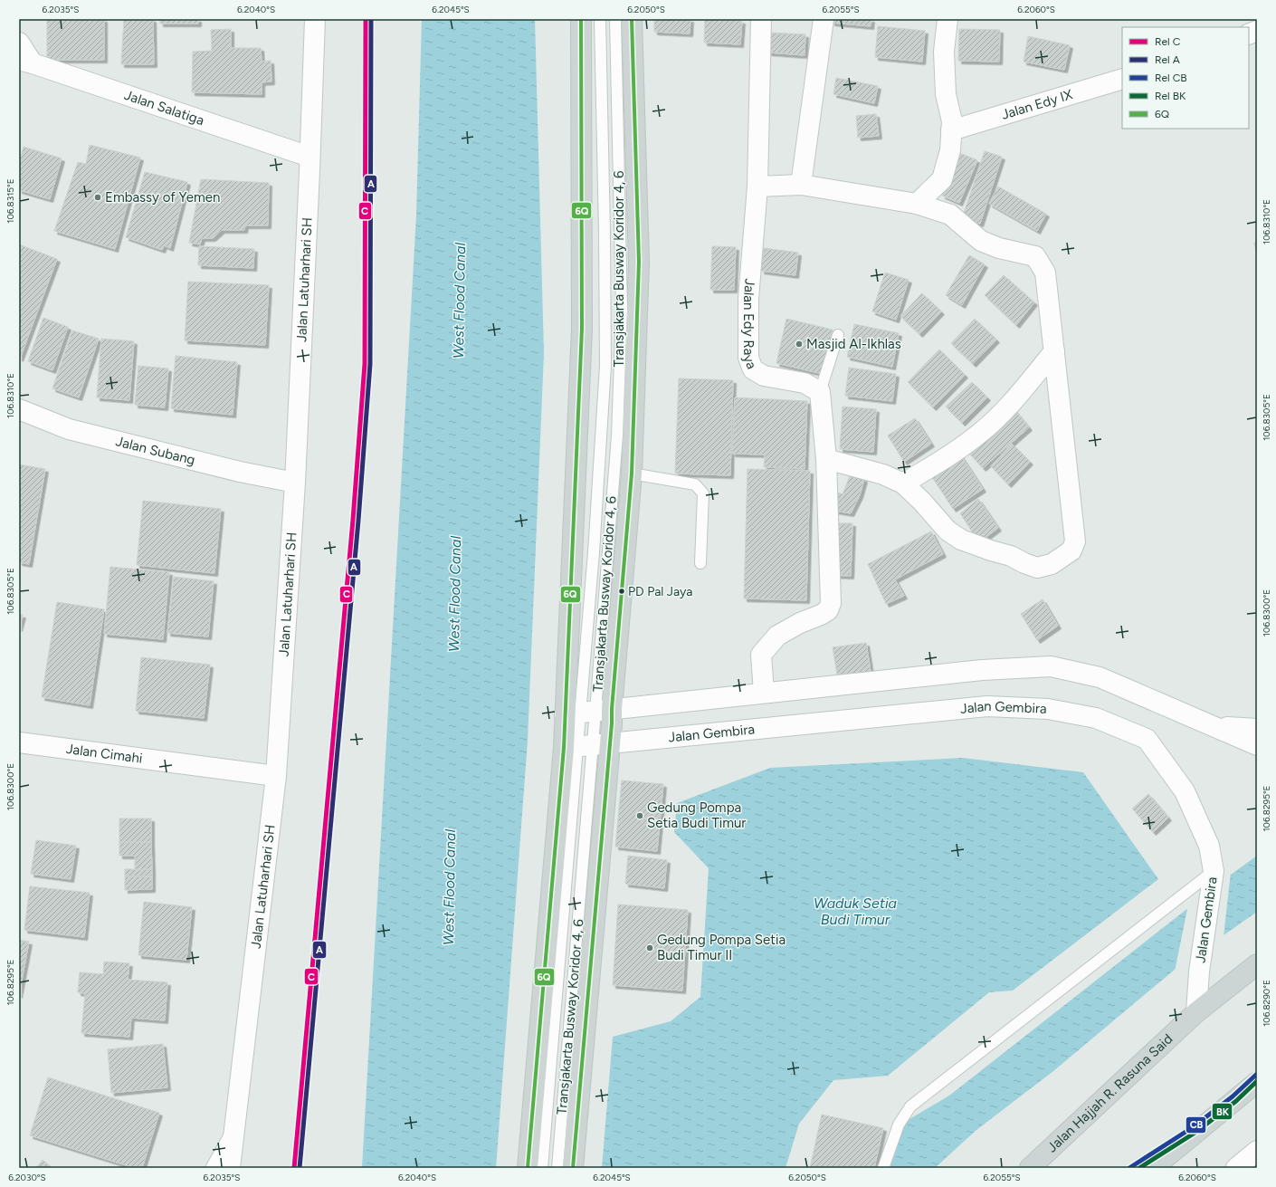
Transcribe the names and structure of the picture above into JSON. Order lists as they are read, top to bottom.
{
  "streets": {
    "main road": ["Jalan Hajjah R. Rasuna Said"],
    "street": [
      "Jalan Edy IX",
      "Jalan Salatiga",
      "Jalan Latuharhari SH",
      "Jalan Edy Raya",
      "Jalan Subang",
      "Jalan Gembira",
      "Jalan Cimahi"
    ],
    "lane": ["Transjakarta Busway Koridor 4, 6"]
  },
  "crossings": [
    ["Jalan Salatiga", "Jalan Latuharhari SH"],
    ["Transjakarta Busway Koridor 4, 6", "Jalan Gembira"],
    ["Jalan Latuharhari SH", "Jalan Subang"],
    ["Jalan Latuharhari SH", "Jalan Cimahi"],
    ["Jalan Gembira", "Jalan Hajjah R. Rasuna Said"]
  ],
  "water": ["West Flood Canal", "Waduk Setia Budi Timur"],
  "places": [
    "Embassy of Yemen",
    "Masjid Al-Ikhlas",
    "PD Pal Jaya",
    "Gedung Pompa Setia Budi Timur",
    "Gedung Pompa Setia Budi Timur II"
  ],
  "lines": [
    "rail line C",
    "rail line A",
    "transit line 6Q",
    "rail line CB",
    "rail line BK"
  ],
  "legend": [
    "Rel C",
    "Rel A",
    "Rel CB",
    "Rel BK",
    "6Q"
  ],
  "coordinates": [
    "6.2035°S",
    "6.2040°S",
    "6.2045°S",
    "6.2050°S",
    "6.2055°S",
    "6.2060°S",
    "106.8315°E",
    "106.8310°E",
    "106.8305°E",
    "106.8300°E",
    "106.8295°E",
    "106.8290°E",
    "6.2030°S"
  ]
}
